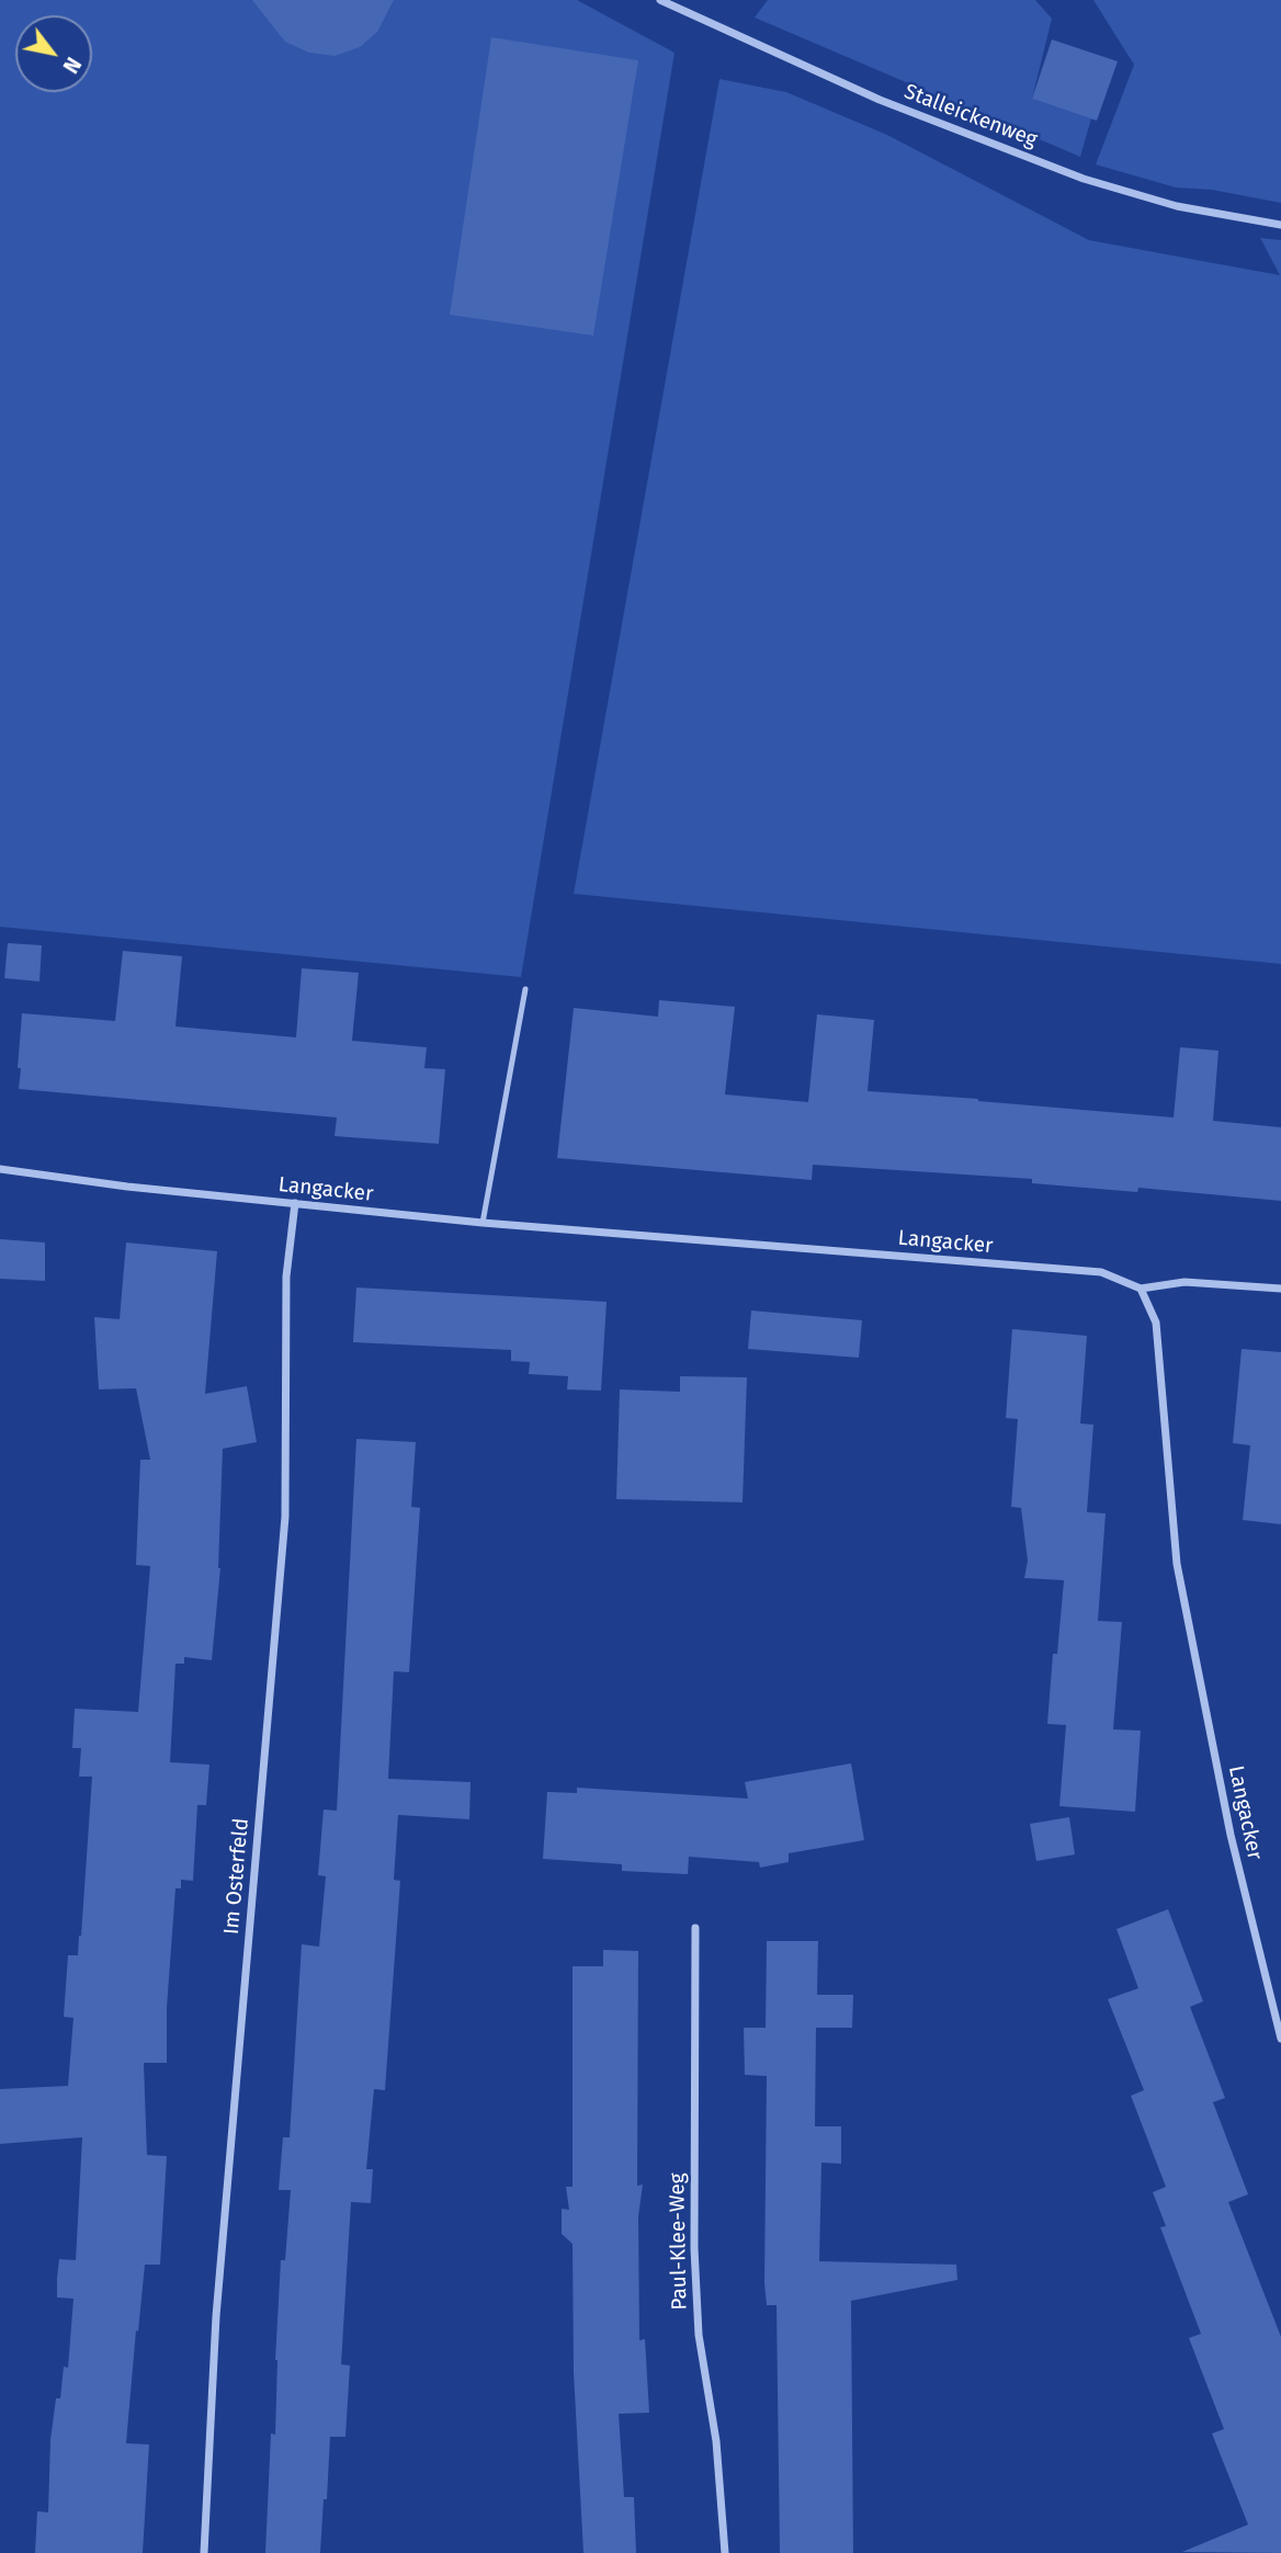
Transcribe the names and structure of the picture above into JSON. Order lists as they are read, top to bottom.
{
  "streets": {
    "street": [
      "Stalleickenweg",
      "Langacker",
      "Im Osterfeld",
      "Paul-Klee-Weg"
    ]
  },
  "crossings": [
    ["Langacker", "Im Osterfeld"]
  ],
  "north": "bottom right"
}
